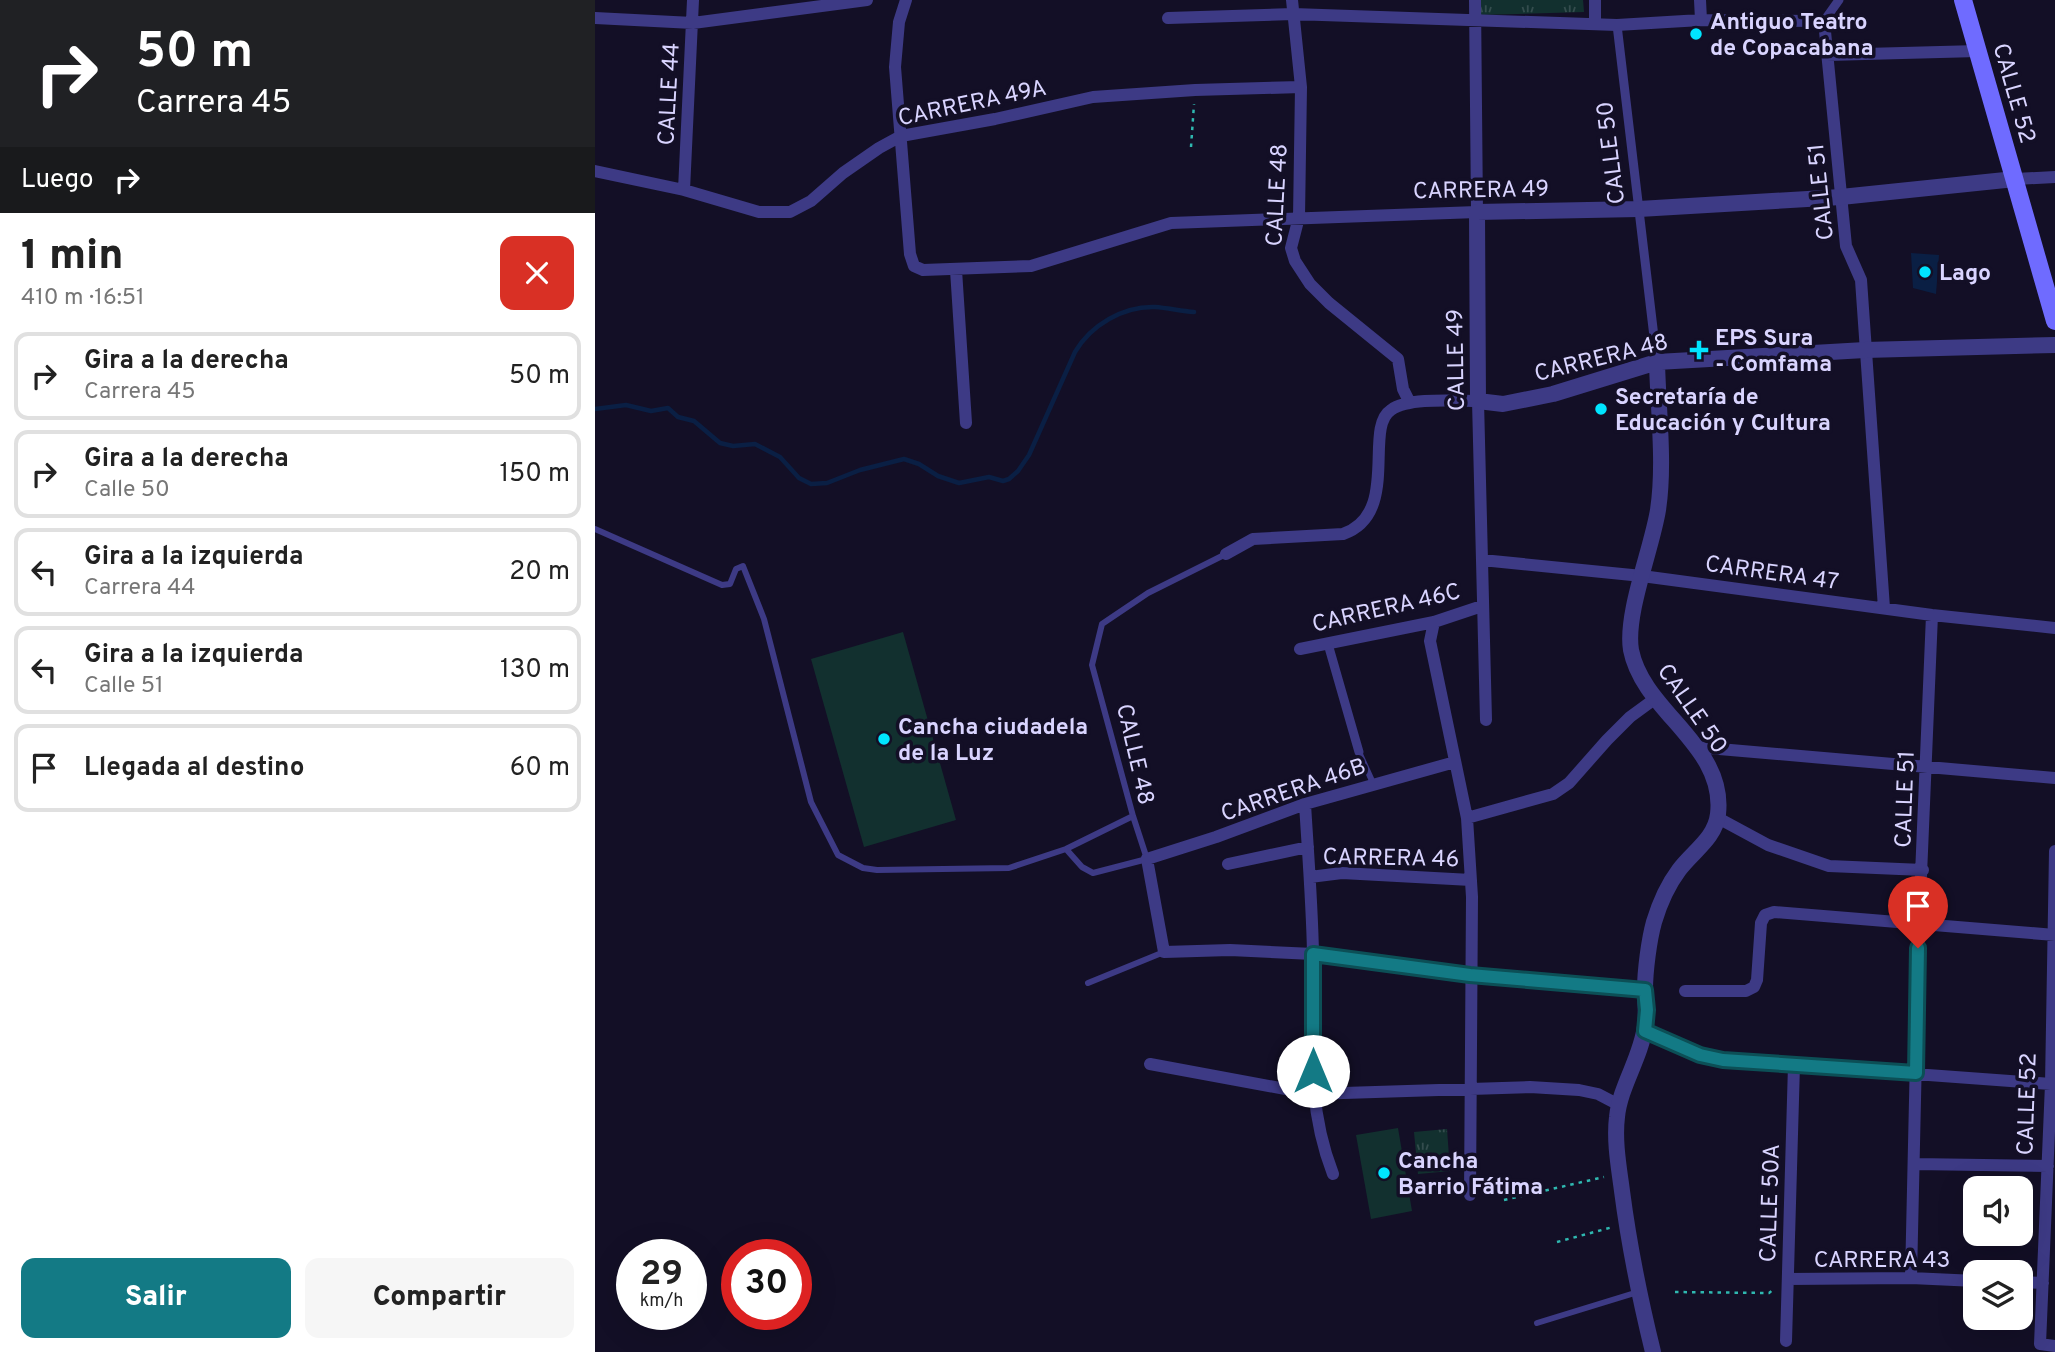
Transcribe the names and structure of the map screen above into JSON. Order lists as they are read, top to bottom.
{
  "streets": {
    "main road": ["CALLE 52"],
    "street": [
      "CALLE 44",
      "CARRERA 49A",
      "CALLE 50",
      "CARRERA 49",
      "CALLE 51",
      "CALLE 48",
      "CARRERA 48",
      "CALLE 49",
      "CARRERA 47",
      "CARRERA 46C",
      "CARRERA 46B",
      "CARRERA 46",
      "CALLE 50A",
      "CARRERA 43"
    ]
  },
  "crossings": [
    ["CALLE 52", "CARRERA 49"],
    ["CALLE 44", "CARRERA 49A"],
    ["CARRERA 49A", "CARRERA 49"],
    ["CARRERA 49A", "CALLE 48"],
    ["CALLE 50", "CARRERA 49"],
    ["CALLE 50", "CARRERA 48"],
    ["CALLE 50", "CARRERA 47"],
    ["CARRERA 49", "CALLE 51"],
    ["CARRERA 49", "CALLE 48"],
    ["CARRERA 49", "CALLE 49"],
    ["CALLE 51", "CARRERA 48"],
    ["CALLE 51", "CARRERA 47"],
    ["CALLE 51", "CARRERA 43"],
    ["CALLE 48", "CARRERA 48"],
    ["CARRERA 48", "CALLE 49"],
    ["CALLE 49", "CARRERA 47"],
    ["CALLE 49", "CARRERA 46C"],
    ["CALLE 50A", "CARRERA 43"]
  ],
  "places": {
    "other": [
      "Antiguo Teatro de Copacabana",
      "Lago",
      "Secretaría de Educación y Cultura",
      "Cancha ciudadela de la Luz",
      "Cancha Barrio Fátima"
    ],
    "health": ["EPS Sura - Comfama"]
  },
  "page": {
    "turn": ["50 m", "Carrera 45"],
    "then": "Luego",
    "heading": ["1 min", "410 m · 16:51"],
    "list": [
      {
        "name": "Gira a la derecha",
        "note": "Carrera 45",
        "value": "50 m"
      },
      {
        "name": "Gira a la derecha",
        "note": "Calle 50",
        "value": "150 m"
      },
      {
        "name": "Gira a la izquierda",
        "note": "Carrera 44",
        "value": "20 m"
      },
      {
        "name": "Gira a la izquierda",
        "note": "Calle 51",
        "value": "130 m"
      },
      {
        "name": "Llegada al destino",
        "value": "60 m"
      }
    ],
    "speed": "29 km/h",
    "limit": "30",
    "buttons": ["Salir", "Compartir"]
  }
}
